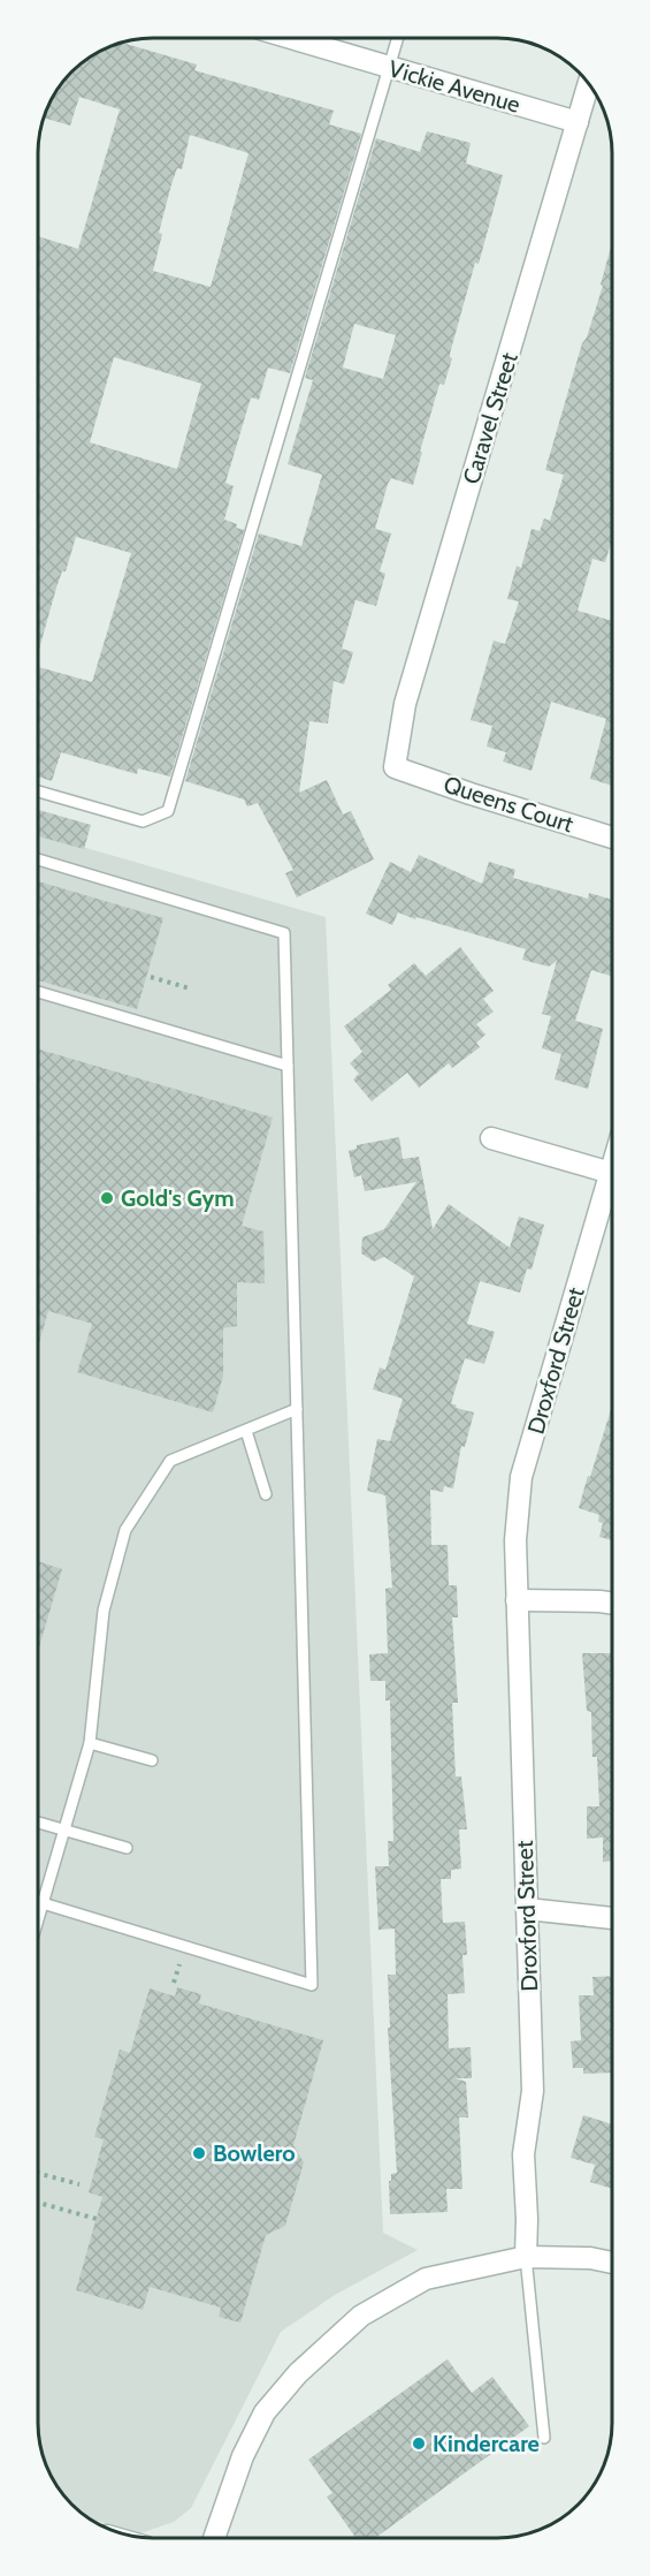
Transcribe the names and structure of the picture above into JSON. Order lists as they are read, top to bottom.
{
  "streets": {
    "street": [
      "Vickie Avenue",
      "Caravel Street",
      "Queens Court",
      "Droxford Street"
    ]
  },
  "crossings": [
    ["Vickie Avenue", "Caravel Street"],
    ["Caravel Street", "Queens Court"]
  ],
  "places": ["Gold's Gym", "Bowlero", "Kindercare"]
}
